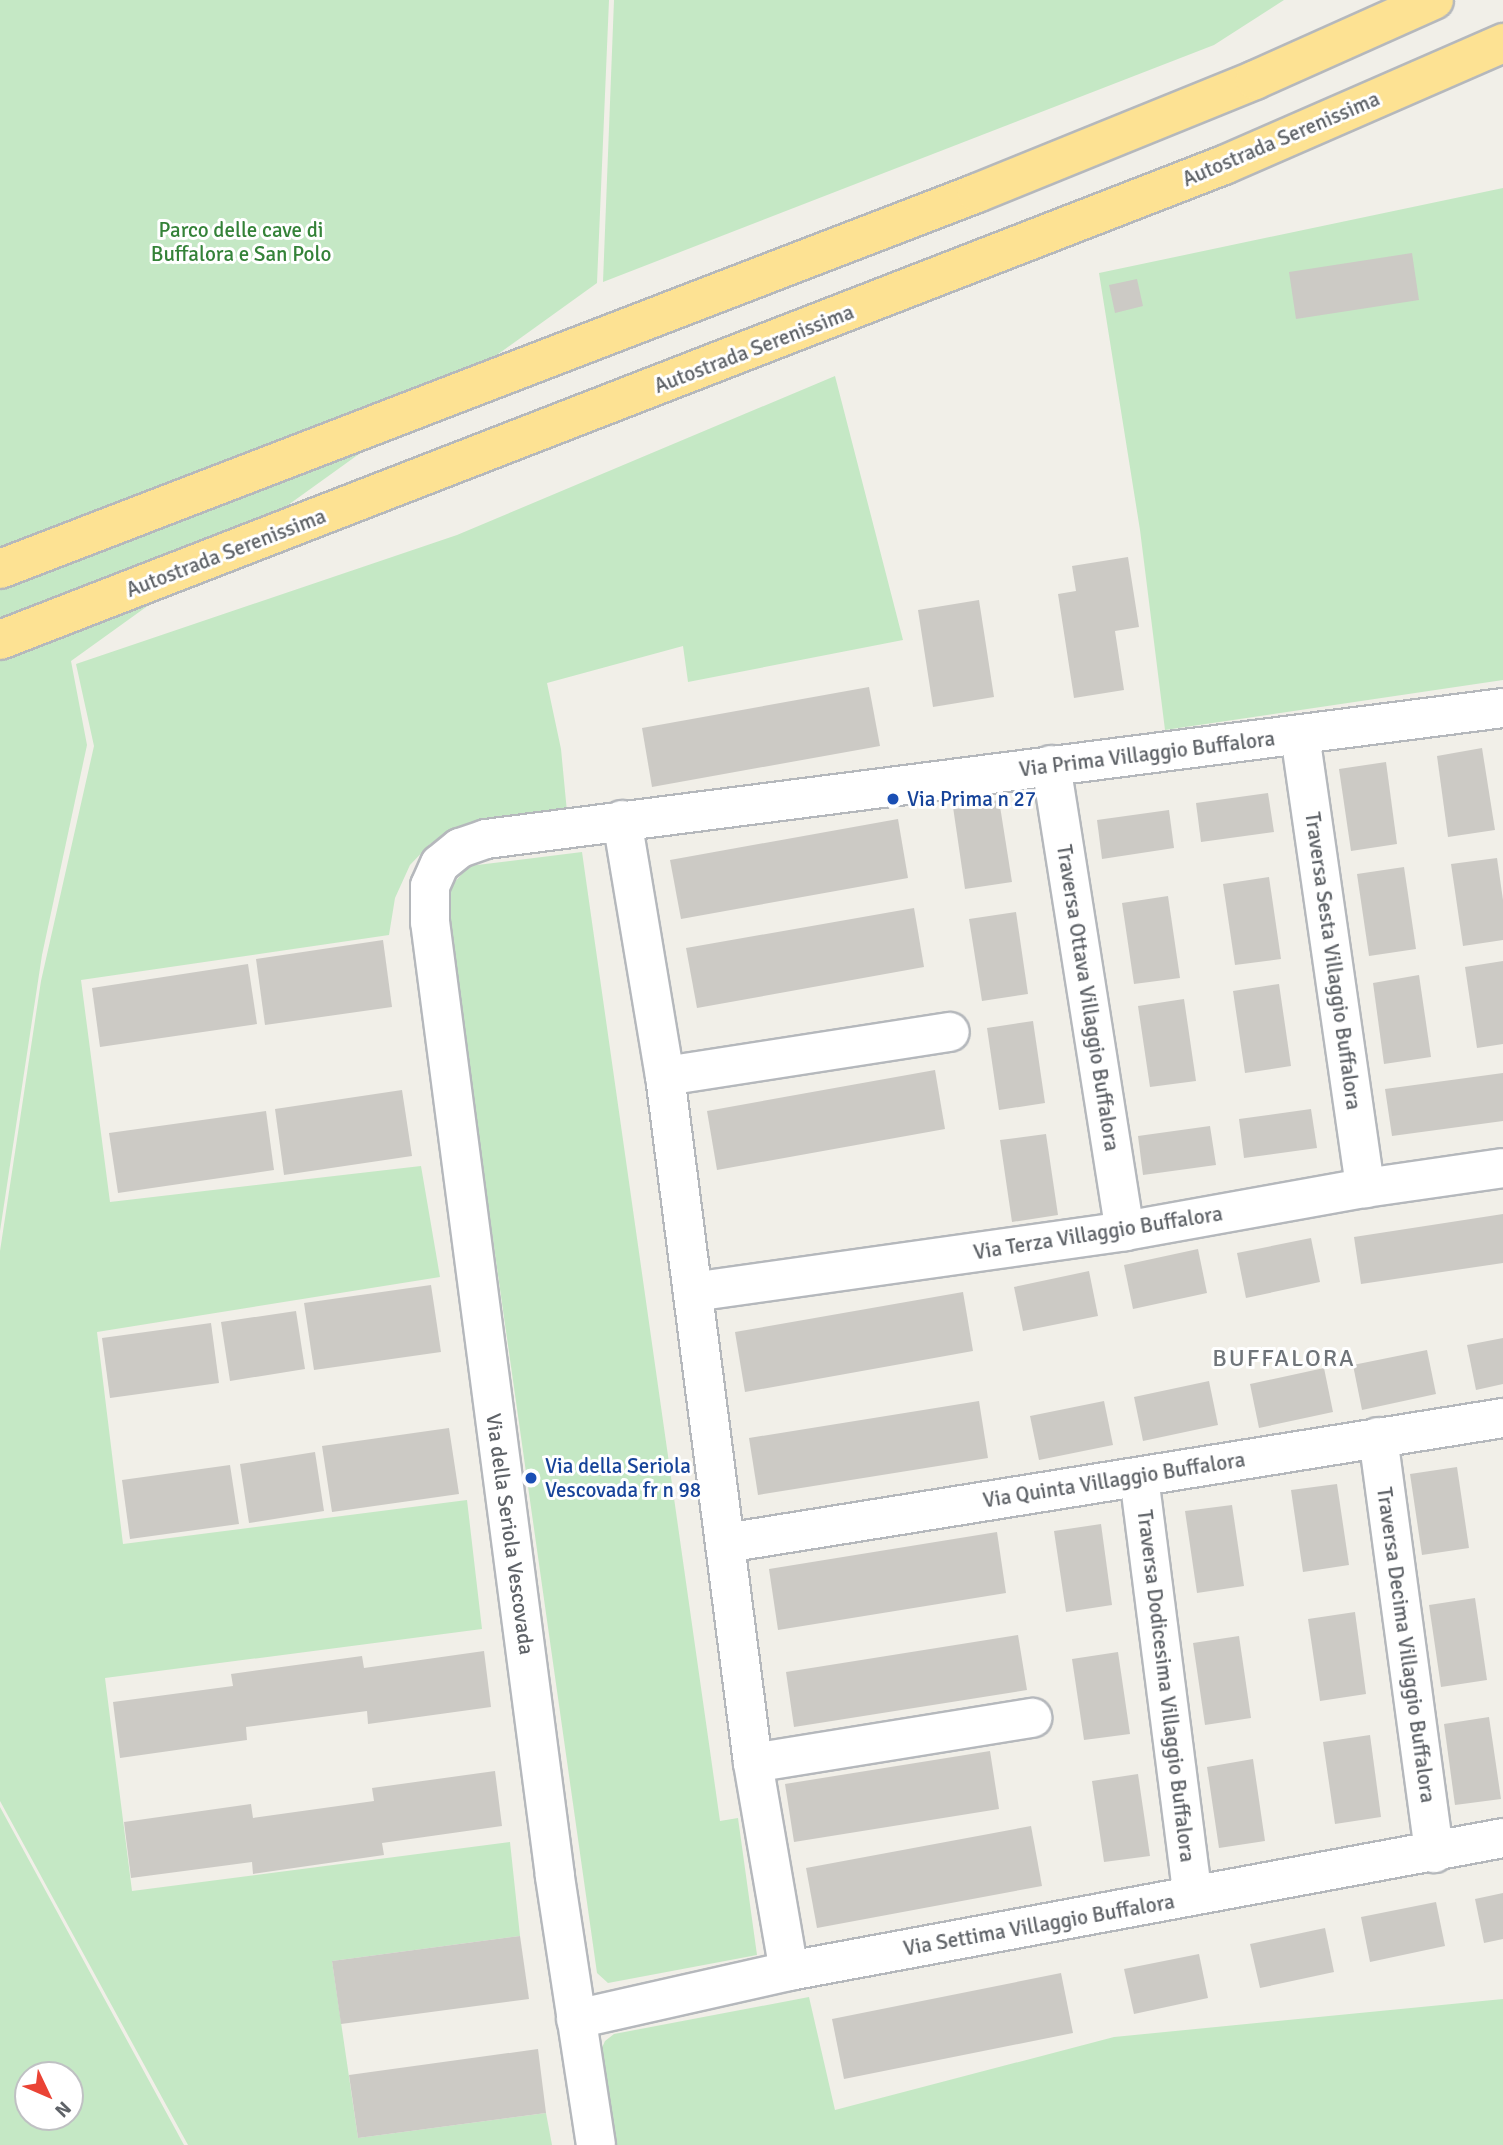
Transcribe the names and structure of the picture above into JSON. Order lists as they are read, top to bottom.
{
  "streets": {
    "highway": ["Autostrada Serenissima"],
    "street": [
      "Via Prima Villaggio Buffalora",
      "Traversa Sesta Villaggio Buffalora",
      "Traversa Ottava Villaggio Buffalora",
      "Via Terza Villaggio Buffalora",
      "Via Quinta Villaggio Buffalora",
      "Via della Seriola Vescovada",
      "Traversa Decima Villaggio Buffalora",
      "Traversa Dodicesima Villaggio Buffalora",
      "Via Settima Villaggio Buffalora"
    ]
  },
  "crossings": [
    ["Via Prima Villaggio Buffalora", "Traversa Sesta Villaggio Buffalora"],
    ["Via Prima Villaggio Buffalora", "Traversa Ottava Villaggio Buffalora"],
    ["Via Prima Villaggio Buffalora", "Via della Seriola Vescovada"],
    ["Traversa Sesta Villaggio Buffalora", "Via Terza Villaggio Buffalora"],
    ["Traversa Ottava Villaggio Buffalora", "Via Terza Villaggio Buffalora"],
    ["Via Quinta Villaggio Buffalora", "Traversa Decima Villaggio Buffalora"],
    ["Via Quinta Villaggio Buffalora", "Traversa Dodicesima Villaggio Buffalora"],
    ["Via della Seriola Vescovada", "Via Settima Villaggio Buffalora"],
    ["Traversa Decima Villaggio Buffalora", "Via Settima Villaggio Buffalora"],
    ["Traversa Dodicesima Villaggio Buffalora", "Via Settima Villaggio Buffalora"]
  ],
  "districts": ["BUFFALORA"],
  "parks": ["Parco delle cave di Buffalora e San Polo"],
  "places": ["Via Prima n 27", "Via della Seriola Vescovada fr n 98"],
  "north": "bottom right"
}
